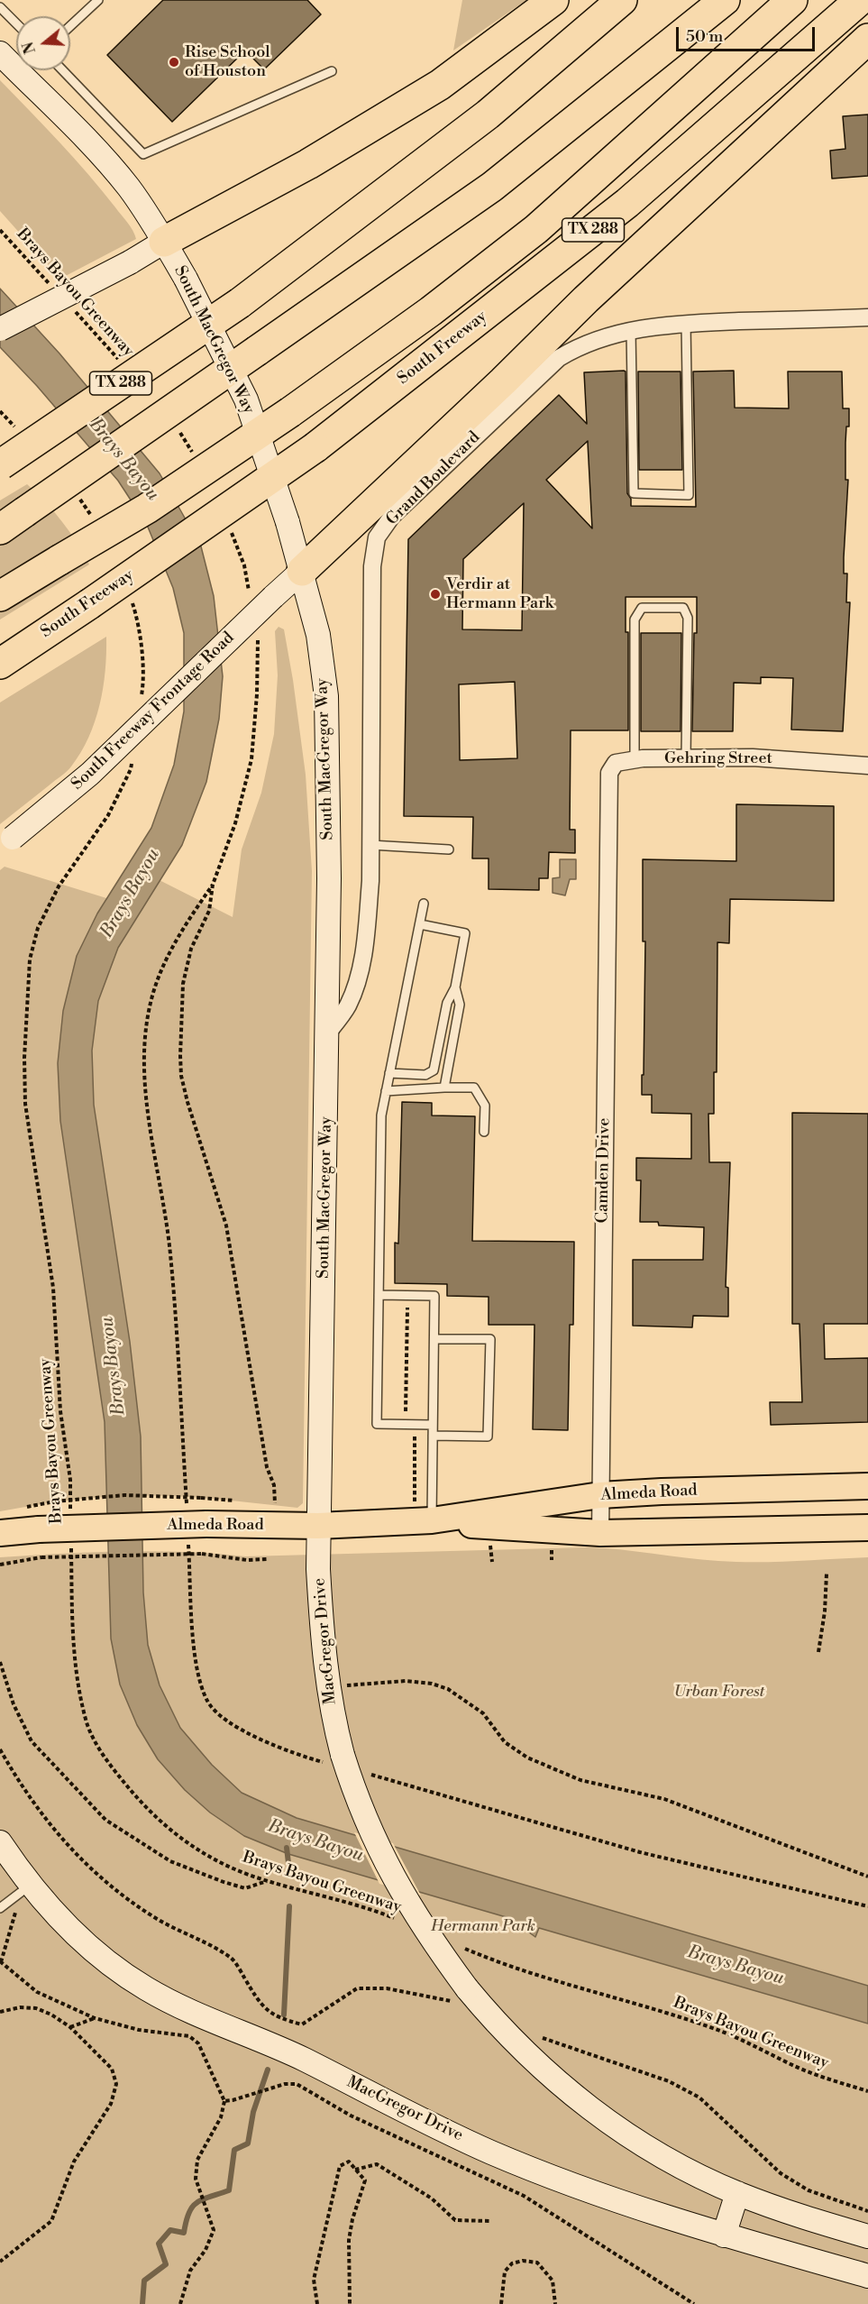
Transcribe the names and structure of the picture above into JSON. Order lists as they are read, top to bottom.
{
  "streets": {
    "highway": ["TX 288", "South Freeway"],
    "main road": [
      "South MacGregor Way",
      "South Freeway Frontage Road",
      "Almeda Road",
      "MacGregor Drive"
    ],
    "street": ["Grand Boulevard", "Gehring Street", "Camden Drive"],
    "path": ["Brays Bayou Greenway"]
  },
  "crossings": [
    ["South MacGregor Way", "Grand Boulevard"],
    ["South MacGregor Way", "South Freeway Frontage Road"],
    ["South MacGregor Way", "Almeda Road"],
    ["South MacGregor Way", "MacGregor Drive"],
    ["Gehring Street", "Camden Drive"],
    ["Camden Drive", "Almeda Road"],
    ["Almeda Road", "MacGregor Drive"]
  ],
  "water": ["Brays Bayou"],
  "parks": ["Urban Forest", "Hermann Park"],
  "places": ["Rise School of Houston", "Verdir at Hermann Park"],
  "scale_bar": "50 m",
  "north": "left"
}
